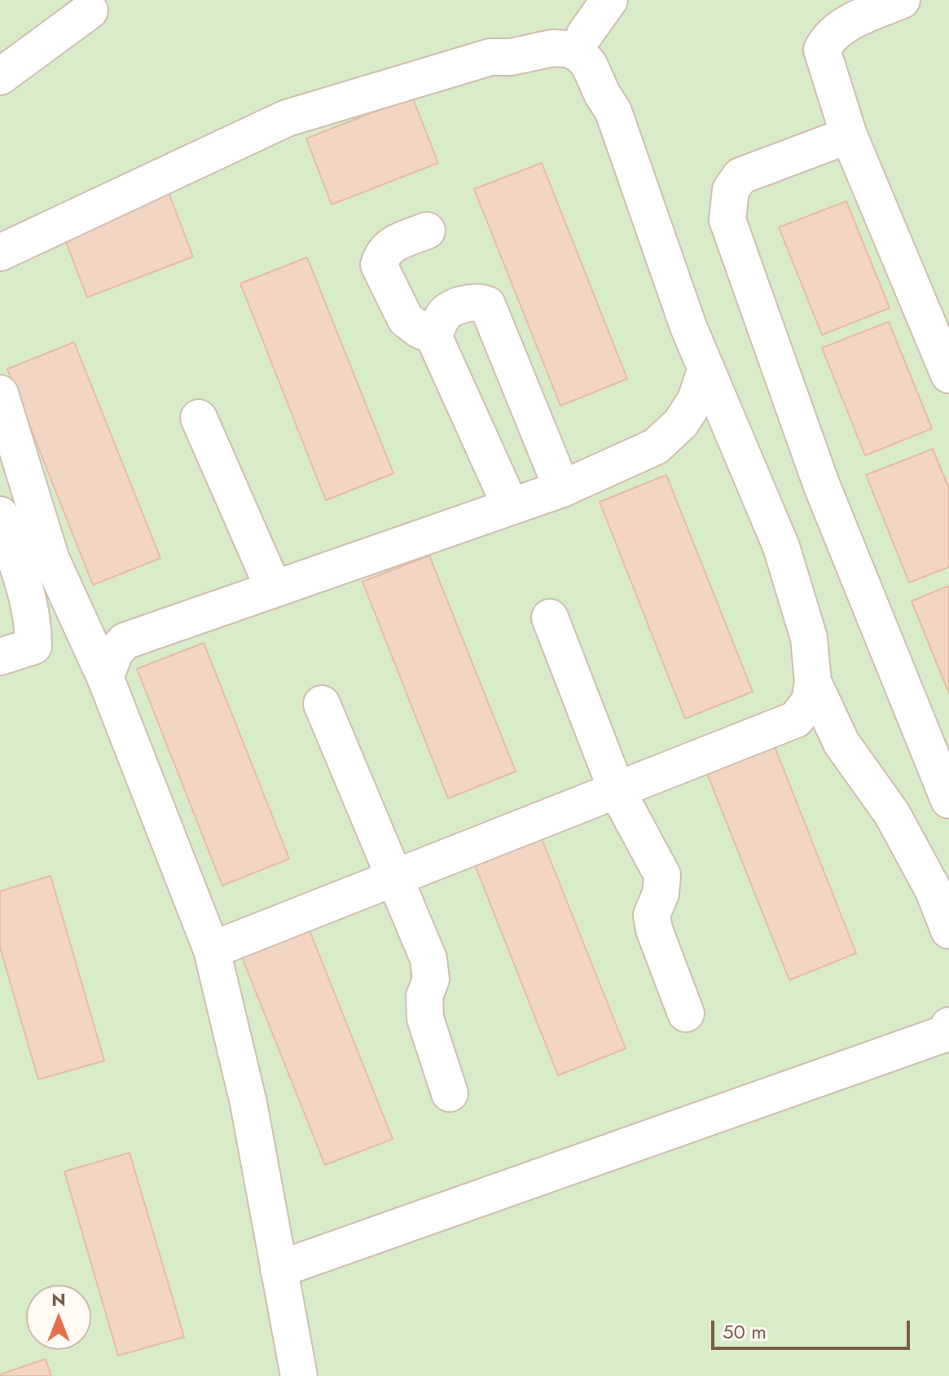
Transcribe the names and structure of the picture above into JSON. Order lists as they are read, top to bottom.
{
  "scale_bar": "50 m",
  "north": "top"
}
